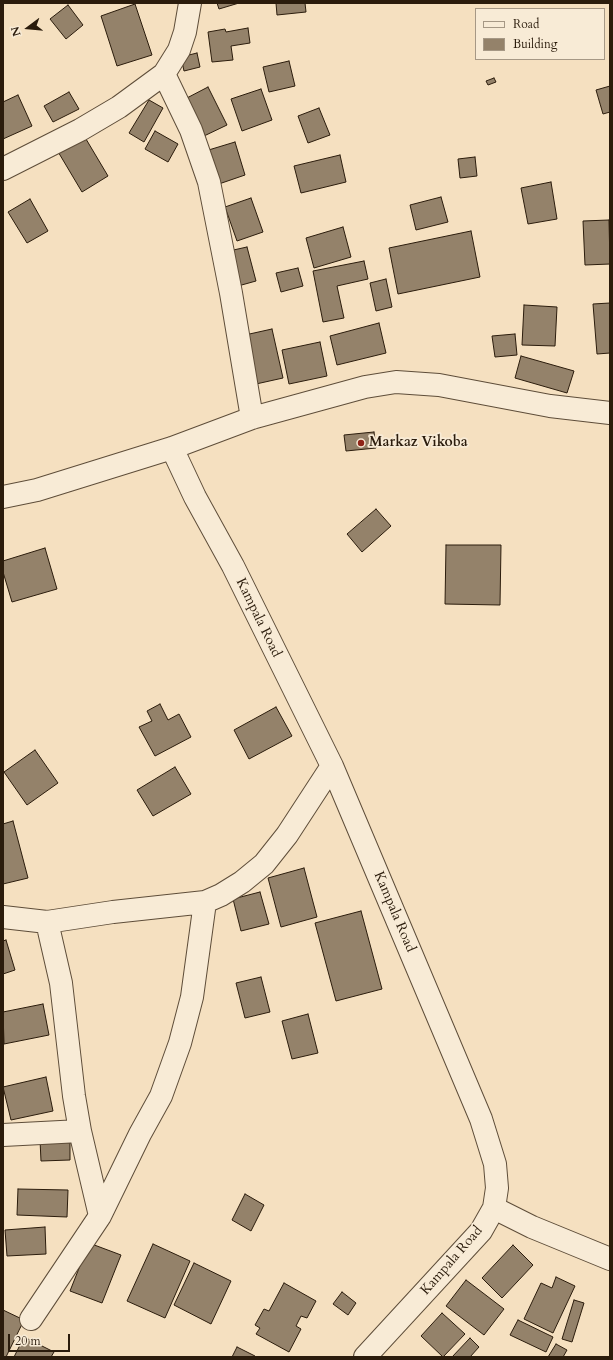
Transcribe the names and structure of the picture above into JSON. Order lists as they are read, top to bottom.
{
  "streets": {
    "street": ["Kampala Road"]
  },
  "places": ["Markaz Vikoba"],
  "legend": ["Road", "Building"],
  "scale_bar": "20 m",
  "north": "left"
}
